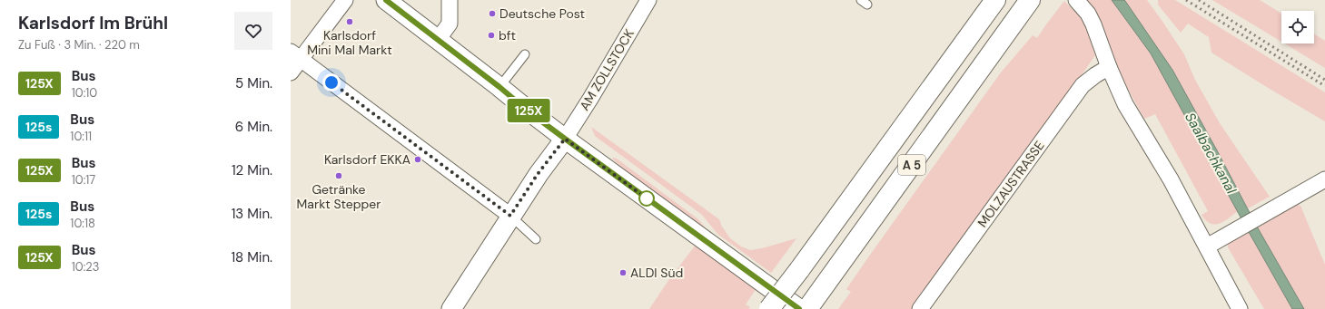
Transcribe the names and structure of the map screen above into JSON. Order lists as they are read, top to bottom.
{
  "streets": {
    "highway": ["A 5"],
    "street": ["AM ZOLLSTOCK", "MOLZAUSTRASSE"]
  },
  "water": ["Saalbachkanal"],
  "places": [
    "Deutsche Post",
    "Karlsdorf Mini Mal Markt",
    "bft",
    "Karlsdorf EKKA",
    "Getränke Markt Stepper",
    "ALDI Süd"
  ],
  "lines": ["bus line 125X"],
  "page": {
    "heading": ["Karlsdorf Im Brühl", "Zu Fuß · 3 Min. · 220 m"],
    "on_map": "125X",
    "list": [
      {
        "mark": "125X",
        "name": "Bus",
        "note": "10:10",
        "value": "5 Min."
      },
      {
        "mark": "125s",
        "name": "Bus",
        "note": "10:11",
        "value": "6 Min."
      },
      {
        "mark": "125X",
        "name": "Bus",
        "note": "10:17",
        "value": "12 Min."
      },
      {
        "mark": "125s",
        "name": "Bus",
        "note": "10:18",
        "value": "13 Min."
      },
      {
        "mark": "125X",
        "name": "Bus",
        "note": "10:23",
        "value": "18 Min."
      }
    ]
  }
}
